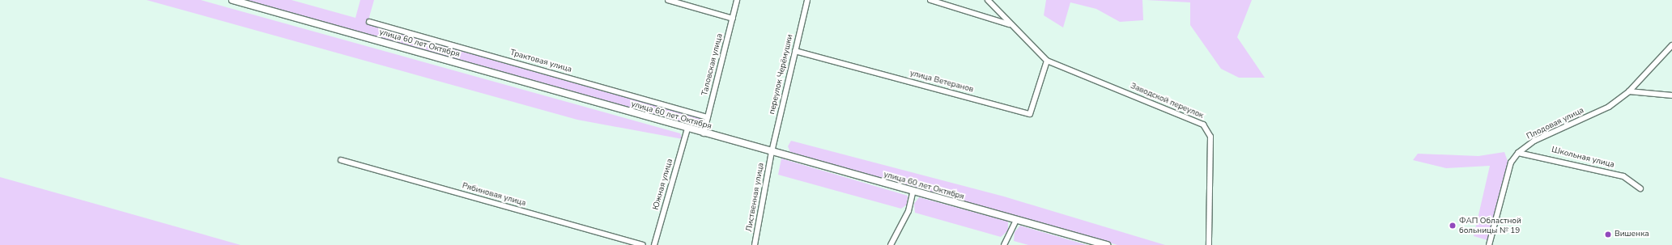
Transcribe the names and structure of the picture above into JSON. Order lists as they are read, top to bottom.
{
  "streets": {
    "street": [
      "улица 60 лет Октября",
      "Трактовая улица",
      "Таловская улица",
      "переулок Черёмушки",
      "улица Ветеранов",
      "Заводской переулок",
      "Плодовая улица",
      "Школьная улица",
      "Южная улица",
      "Рябиновая улица",
      "Лиственная улица"
    ]
  },
  "crossings": [
    ["улица 60 лет Октября", "Таловская улица"],
    ["улица 60 лет Октября", "переулок Черёмушки"],
    ["улица 60 лет Октября", "Южная улица"],
    ["улица 60 лет Октября", "Лиственная улица"],
    ["Трактовая улица", "Таловская улица"],
    ["переулок Черёмушки", "улица Ветеранов"],
    ["переулок Черёмушки", "Лиственная улица"],
    ["улица Ветеранов", "Заводской переулок"],
    ["Плодовая улица", "Школьная улица"]
  ],
  "places": ["ФАП Областной больницы № 19", "Вишенка"]
}
